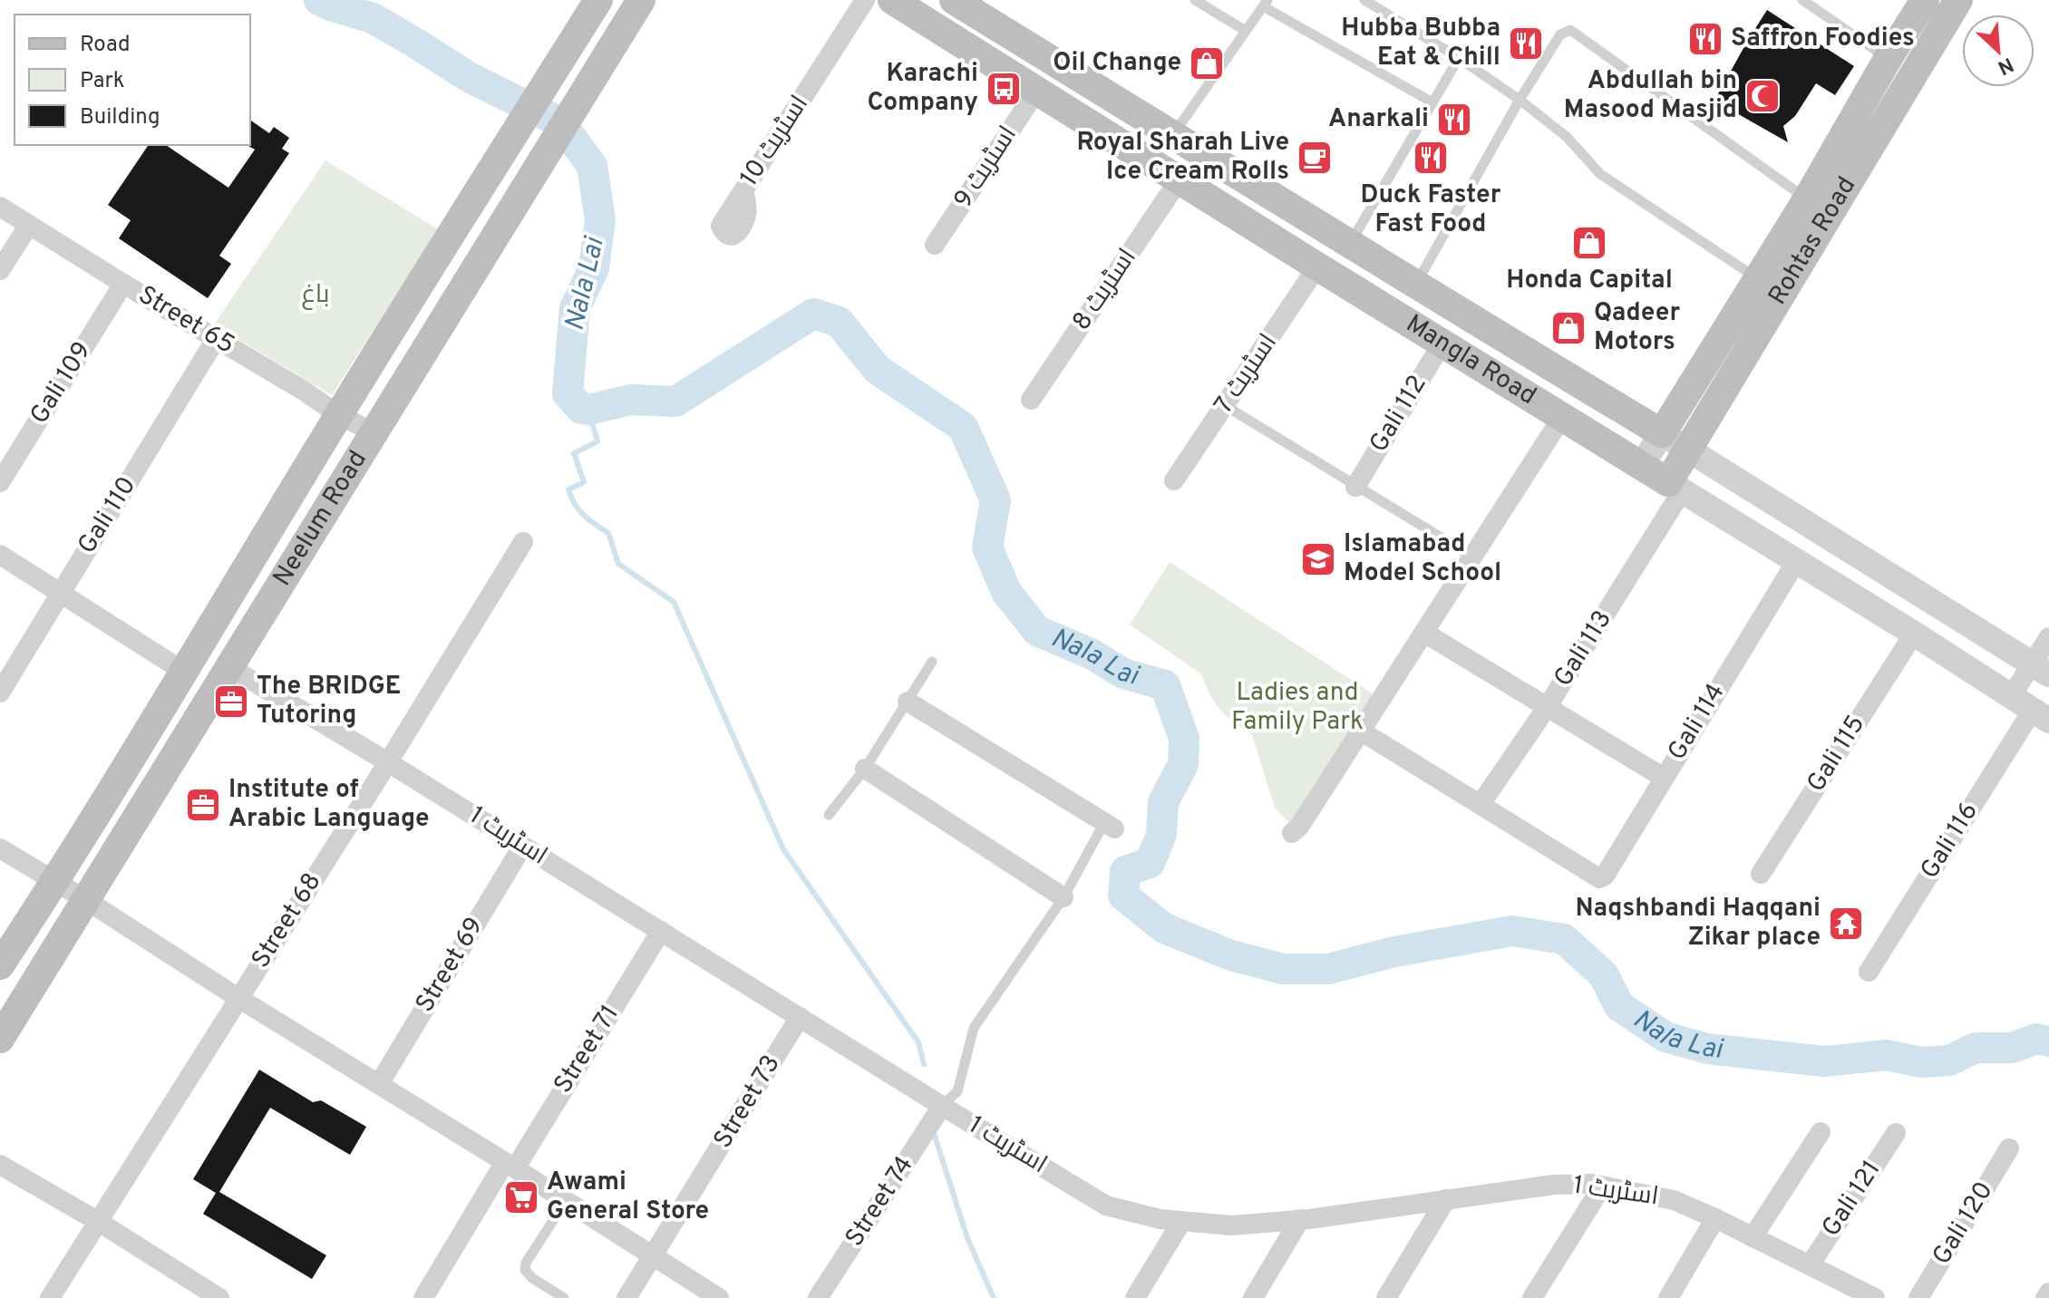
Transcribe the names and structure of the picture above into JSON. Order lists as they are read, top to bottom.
{
  "streets": {
    "main road": ["Rohtas Road", "Mangla Road", "Neelum Road"],
    "street": [
      "اسٹریٹ 10",
      "اسٹریٹ 9",
      "اسٹریٹ 8",
      "Street 65",
      "اسٹریٹ 7",
      "Gali 109",
      "Gali 112",
      "Gali 110",
      "Gali 113",
      "Gali 114",
      "Gali 115",
      "اسٹریٹ 1",
      "Gali 116",
      "Street 68",
      "Street 69",
      "Street 71",
      "Street 73",
      "Gali 121",
      "Street 74",
      "Gali 120"
    ]
  },
  "crossings": [
    ["اسٹریٹ 9", "Mangla Road"],
    ["Rohtas Road", "Mangla Road"],
    ["Rohtas Road", "Gali 113"],
    ["اسٹریٹ 8", "Mangla Road"],
    ["Street 65", "Gali 109"],
    ["Street 65", "Gali 110"],
    ["Street 65", "Neelum Road"],
    ["Mangla Road", "اسٹریٹ 7"],
    ["Mangla Road", "Gali 112"],
    ["Mangla Road", "Gali 113"],
    ["Mangla Road", "Gali 114"],
    ["Mangla Road", "Gali 115"],
    ["Mangla Road", "Gali 116"],
    ["Neelum Road", "اسٹریٹ 1"],
    ["Gali 113", "Gali 114"],
    ["اسٹریٹ 1", "Street 68"],
    ["اسٹریٹ 1", "Street 69"],
    ["اسٹریٹ 1", "Street 71"],
    ["اسٹریٹ 1", "Street 73"],
    ["اسٹریٹ 1", "Gali 121"],
    ["اسٹریٹ 1", "Street 74"]
  ],
  "water": ["Nala Lai"],
  "parks": ["باغ", "Ladies and Family Park"],
  "places": {
    "restaurant": [
      "Saffron Foodies",
      "Hubba Bubba Eat & Chill",
      "Anarkali",
      "Duck Faster Fast Food"
    ],
    "shop": ["Oil Change", "Honda Capital", "Qadeer Motors"],
    "bus stop": ["Karachi Company"],
    "mosque": ["Abdullah bin Masood Masjid"],
    "cafe": ["Royal Sharah Live Ice Cream Rolls"],
    "school or university": ["Islamabad Model School"],
    "office": ["The BRIDGE Tutoring", "Institute of Arabic Language"],
    "temple": ["Naqshbandi Haqqani Zikar place"],
    "supermarket": ["Awami General Store"]
  },
  "legend": ["Road", "Park", "Building"],
  "north": "bottom right"
}
